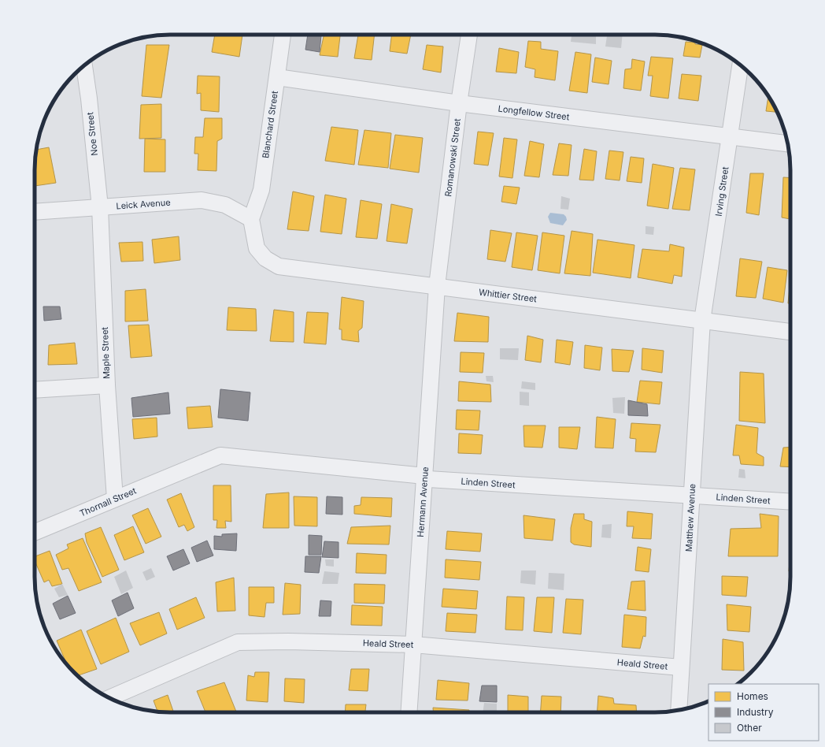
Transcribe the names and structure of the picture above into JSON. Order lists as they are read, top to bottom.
{
  "streets": {
    "street": [
      "Longfellow Street",
      "Blanchard Street",
      "Noe Street",
      "Romanowski Street",
      "Irving Street",
      "Leick Avenue",
      "Whittier Street",
      "Maple Street",
      "Linden Street",
      "Thornall Street",
      "Hermann Avenue",
      "Matthew Avenue",
      "Heald Street"
    ]
  },
  "crossings": [
    ["Longfellow Street", "Blanchard Street"],
    ["Longfellow Street", "Romanowski Street"],
    ["Longfellow Street", "Irving Street"],
    ["Blanchard Street", "Leick Avenue"],
    ["Blanchard Street", "Whittier Street"],
    ["Noe Street", "Leick Avenue"],
    ["Noe Street", "Maple Street"],
    ["Romanowski Street", "Whittier Street"],
    ["Romanowski Street", "Hermann Avenue"],
    ["Irving Street", "Whittier Street"],
    ["Irving Street", "Matthew Avenue"],
    ["Leick Avenue", "Whittier Street"],
    ["Leick Avenue", "Maple Street"],
    ["Whittier Street", "Hermann Avenue"],
    ["Whittier Street", "Matthew Avenue"],
    ["Maple Street", "Thornall Street"],
    ["Linden Street", "Thornall Street"],
    ["Linden Street", "Hermann Avenue"],
    ["Linden Street", "Matthew Avenue"],
    ["Hermann Avenue", "Heald Street"],
    ["Matthew Avenue", "Heald Street"]
  ],
  "legend": ["Homes", "Industry", "Other"]
}
